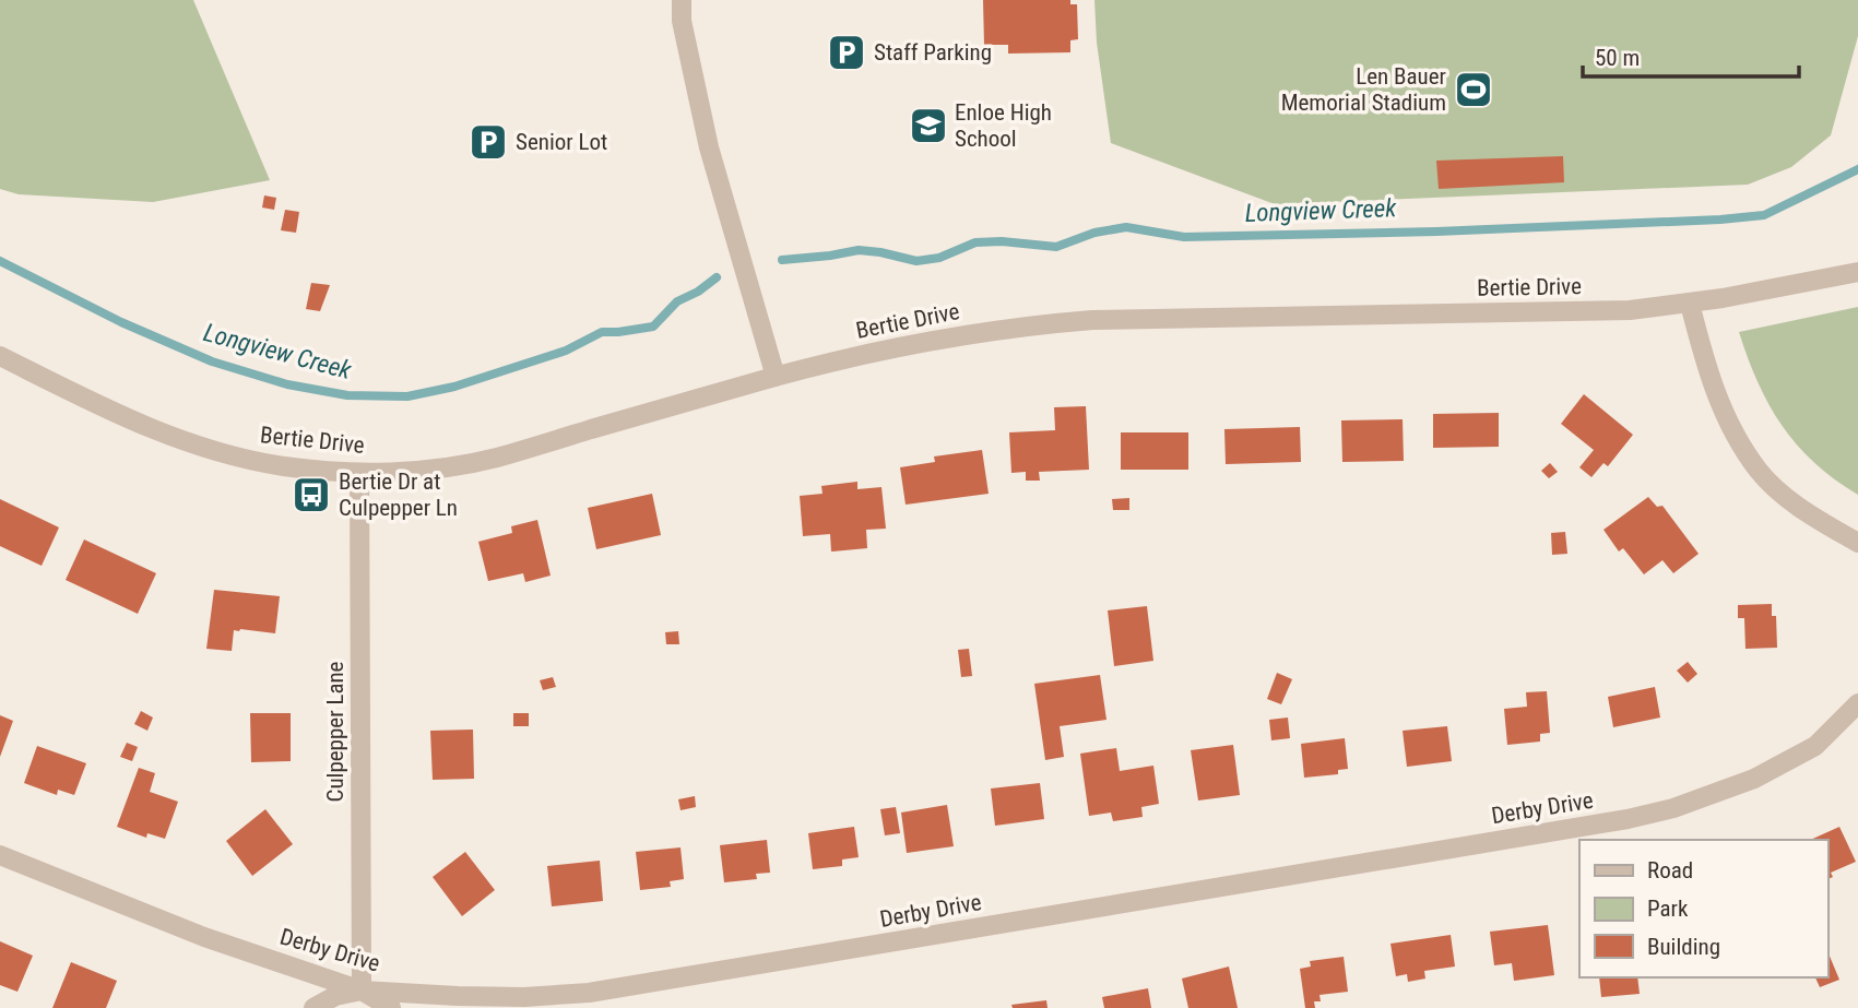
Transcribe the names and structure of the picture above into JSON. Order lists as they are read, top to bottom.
{
  "streets": {
    "street": ["Bertie Drive", "Culpepper Lane", "Derby Drive"]
  },
  "crossings": [
    ["Bertie Drive", "Culpepper Lane"],
    ["Culpepper Lane", "Derby Drive"]
  ],
  "water": ["Longview Creek"],
  "places": {
    "parking": ["Staff Parking", "Senior Lot"],
    "sports": ["Len Bauer Memorial Stadium"],
    "school or university": ["Enloe High School"],
    "bus stop": ["Bertie Dr at Culpepper Ln"]
  },
  "legend": ["Road", "Park", "Building"],
  "scale_bar": "50 m"
}
